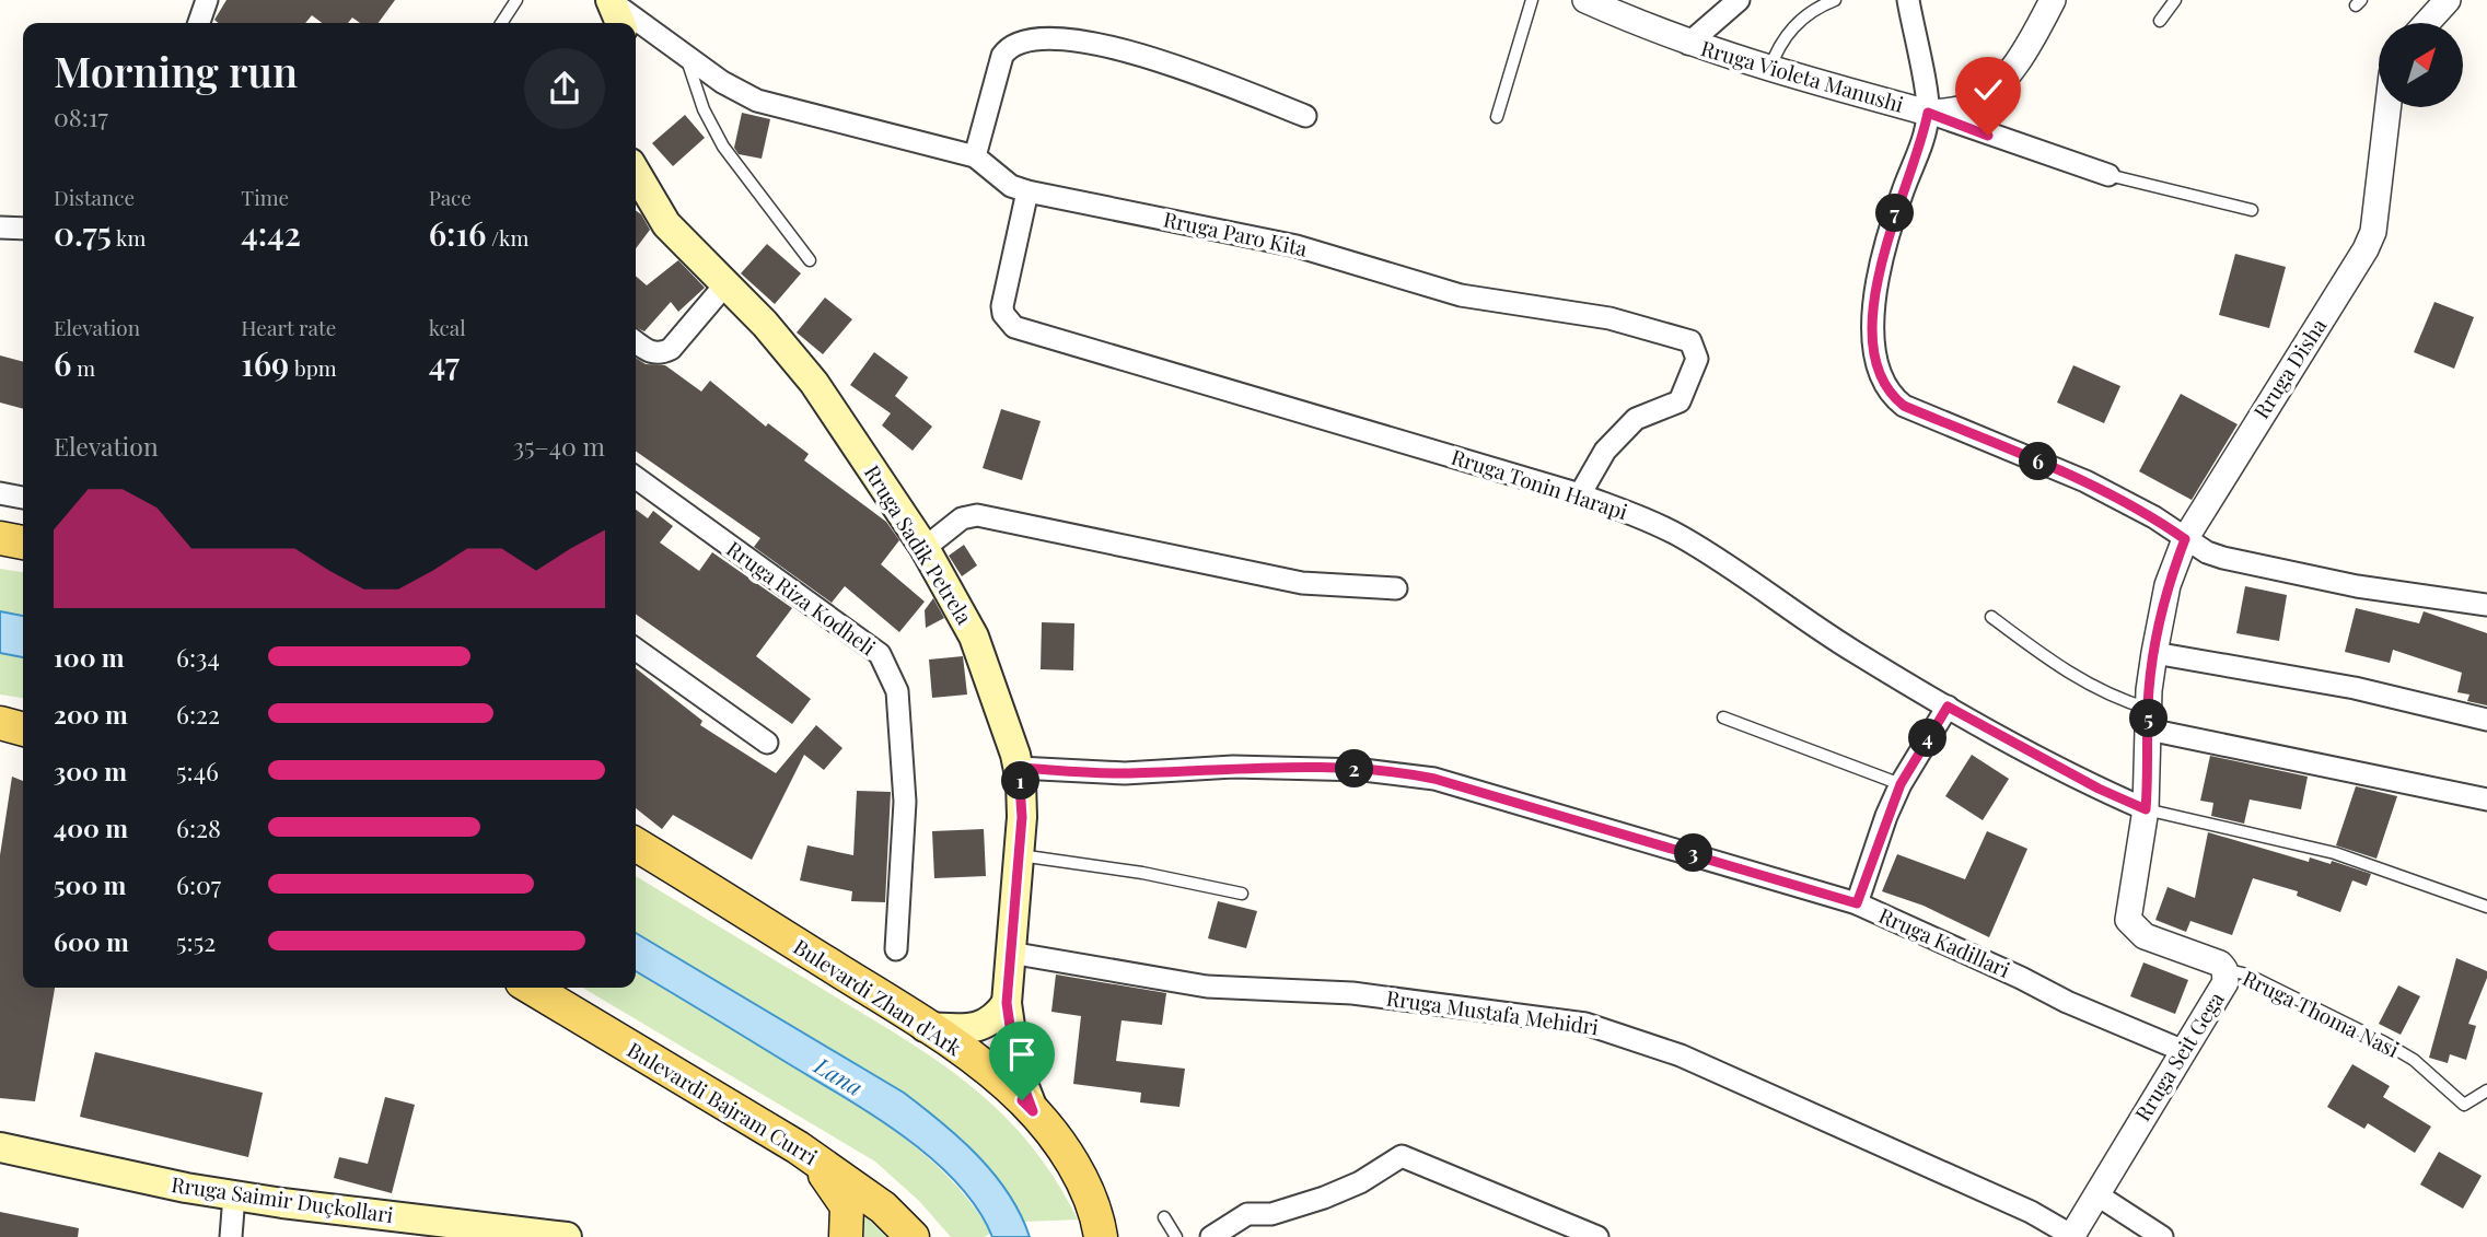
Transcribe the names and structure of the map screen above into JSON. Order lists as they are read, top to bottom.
{
  "streets": {
    "main road": [
      "Rruga Sadik Petrela",
      "Bulevardi Zhan d'Ark",
      "Bulevardi Bajram Curri",
      "Rruga Saimir Duçkollari"
    ],
    "street": [
      "Rruga Violeta Manushi",
      "Rruga Paro Kita",
      "Rruga Disha",
      "Rruga Tonin Harapi",
      "Rruga Riza Kodheli",
      "Rruga Kadillari",
      "Rruga Mustafa Mehidri",
      "Rruga Seit Gega"
    ],
    "lane": ["Rruga Thoma Nasi"]
  },
  "crossings": [
    ["Rruga Paro Kita", "Rruga Tonin Harapi"],
    ["Rruga Disha", "Rruga Seit Gega"],
    ["Rruga Tonin Harapi", "Rruga Seit Gega"],
    ["Rruga Sadik Petrela", "Rruga Kadillari"],
    ["Rruga Sadik Petrela", "Bulevardi Zhan d'Ark"],
    ["Rruga Sadik Petrela", "Rruga Mustafa Mehidri"],
    ["Rruga Kadillari", "Rruga Seit Gega"],
    ["Rruga Thoma Nasi", "Rruga Seit Gega"]
  ],
  "water": ["Lana"],
  "north": "top right",
  "page": {
    "heading": ["Morning run", "08:17"],
    "stats": [
      ["Distance", "0.75 km"],
      ["Time", "4:42"],
      ["Pace", "6:16 /km"],
      ["Elevation", "6 m"],
      ["Heart rate", "169 bpm"],
      ["kcal", "47"]
    ],
    "pins": [
      "7",
      "6",
      "5",
      "4",
      "2",
      "1",
      "3"
    ],
    "chart": ["Elevation", "35–40 m"],
    "list": [
      {
        "name": "100 m",
        "note": "6:34"
      },
      {
        "name": "200 m",
        "note": "6:22"
      },
      {
        "name": "300 m",
        "note": "5:46"
      },
      {
        "name": "400 m",
        "note": "6:28"
      },
      {
        "name": "500 m",
        "note": "6:07"
      },
      {
        "name": "600 m",
        "note": "5:52"
      }
    ]
  }
}
